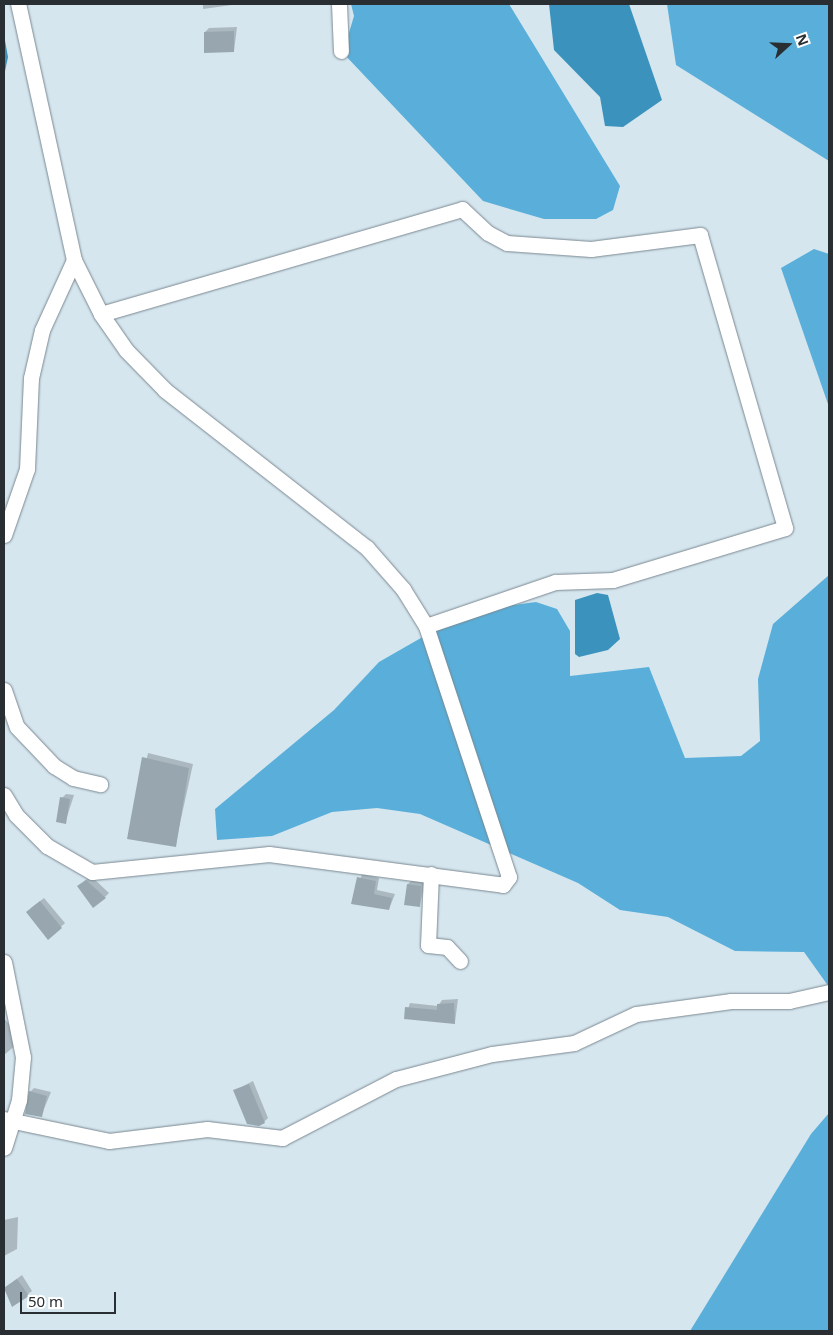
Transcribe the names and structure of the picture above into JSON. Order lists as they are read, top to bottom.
{
  "scale_bar": "50 m",
  "north": "right"
}
